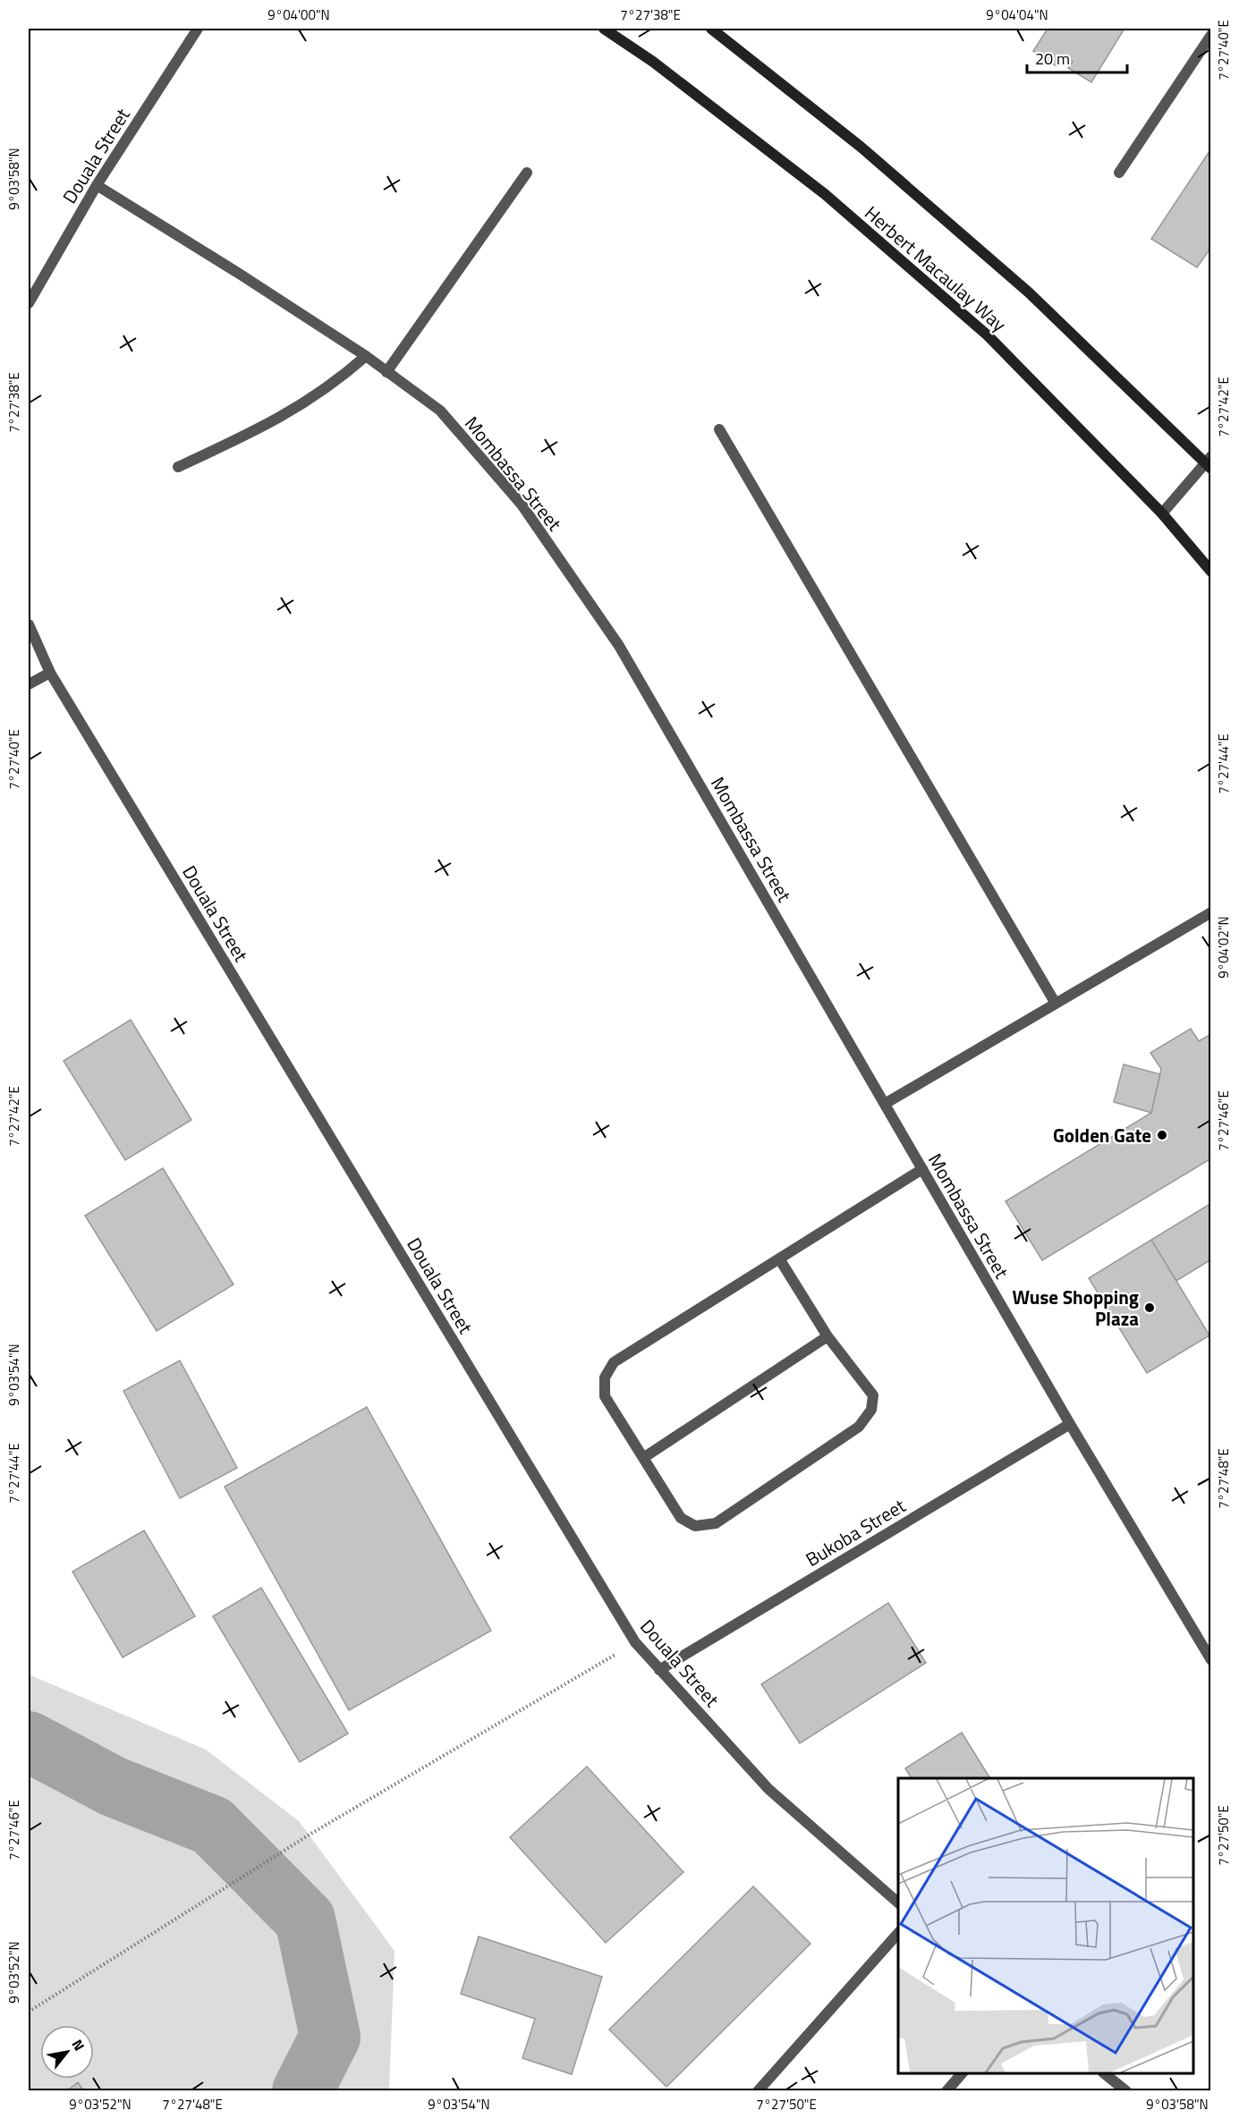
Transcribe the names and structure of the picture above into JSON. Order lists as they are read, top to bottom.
{
  "streets": {
    "main road": ["Herbert Macaulay Way"],
    "street": ["Douala Street", "Mombassa Street", "Bukoba Street"]
  },
  "crossings": [
    ["Douala Street", "Mombassa Street"],
    ["Douala Street", "Bukoba Street"],
    ["Mombassa Street", "Bukoba Street"]
  ],
  "places": ["Golden Gate", "Wuse Shopping Plaza"],
  "scale_bar": "20 m",
  "north": "top right",
  "coordinates": [
    "9°04'00\"N",
    "7°27'38\"E",
    "9°04'04\"N",
    "7°27'40\"E",
    "9°03'58\"N",
    "7°27'42\"E",
    "7°27'44\"E",
    "9°04'02\"N",
    "7°27'46\"E",
    "9°03'54\"N",
    "7°27'48\"E",
    "7°27'50\"E",
    "9°03'52\"N"
  ]
}
